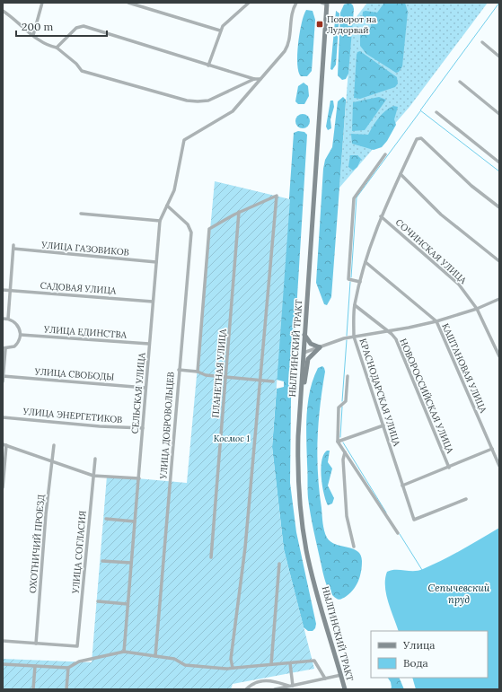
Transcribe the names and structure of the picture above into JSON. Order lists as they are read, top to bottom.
{
  "streets": {
    "main road": ["НЫЛГИНСКИЙ ТРАКТ"],
    "street": [
      "УЛИЦА ГАЗОВИКОВ",
      "СОЧИНСКАЯ УЛИЦА",
      "САДОВАЯ УЛИЦА",
      "УЛИЦА ЕДИНСТВА",
      "КАШТАНОВАЯ УЛИЦА",
      "ПЛАНЕТНАЯ УЛИЦА",
      "УЛИЦА СВОБОДЫ",
      "КРАСНОДАРСКАЯ УЛИЦА",
      "СЕЛЬСКАЯ УЛИЦА",
      "НОВОРОССИЙСКАЯ УЛИЦА",
      "УЛИЦА ЭНЕРГЕТИКОВ",
      "УЛИЦА ДОБРОВОЛЬЦЕВ",
      "ОХОТНИЧИЙ ПРОЕЗД",
      "УЛИЦА СОГЛАСИЯ"
    ]
  },
  "crossings": [
    ["УЛИЦА ГАЗОВИКОВ", "САДОВАЯ УЛИЦА"],
    ["УЛИЦА ГАЗОВИКОВ", "СЕЛЬСКАЯ УЛИЦА"],
    ["СОЧИНСКАЯ УЛИЦА", "КРАСНОДАРСКАЯ УЛИЦА"],
    ["САДОВАЯ УЛИЦА", "СЕЛЬСКАЯ УЛИЦА"],
    ["УЛИЦА ЕДИНСТВА", "СЕЛЬСКАЯ УЛИЦА"],
    ["КАШТАНОВАЯ УЛИЦА", "КРАСНОДАРСКАЯ УЛИЦА"],
    ["КАШТАНОВАЯ УЛИЦА", "НОВОРОССИЙСКАЯ УЛИЦА"],
    ["УЛИЦА СВОБОДЫ", "СЕЛЬСКАЯ УЛИЦА"],
    ["КРАСНОДАРСКАЯ УЛИЦА", "НОВОРОССИЙСКАЯ УЛИЦА"],
    ["СЕЛЬСКАЯ УЛИЦА", "УЛИЦА ЭНЕРГЕТИКОВ"],
    ["СЕЛЬСКАЯ УЛИЦА", "УЛИЦА ДОБРОВОЛЬЦЕВ"],
    ["ОХОТНИЧИЙ ПРОЕЗД", "УЛИЦА СОГЛАСИЯ"]
  ],
  "water": ["Сепычевский пруд"],
  "parks": ["Космос 1"],
  "places": {
    "transit": ["Поворот на Лудорвай"]
  },
  "legend": ["Улица", "Вода"],
  "scale_bar": "200 m"
}
